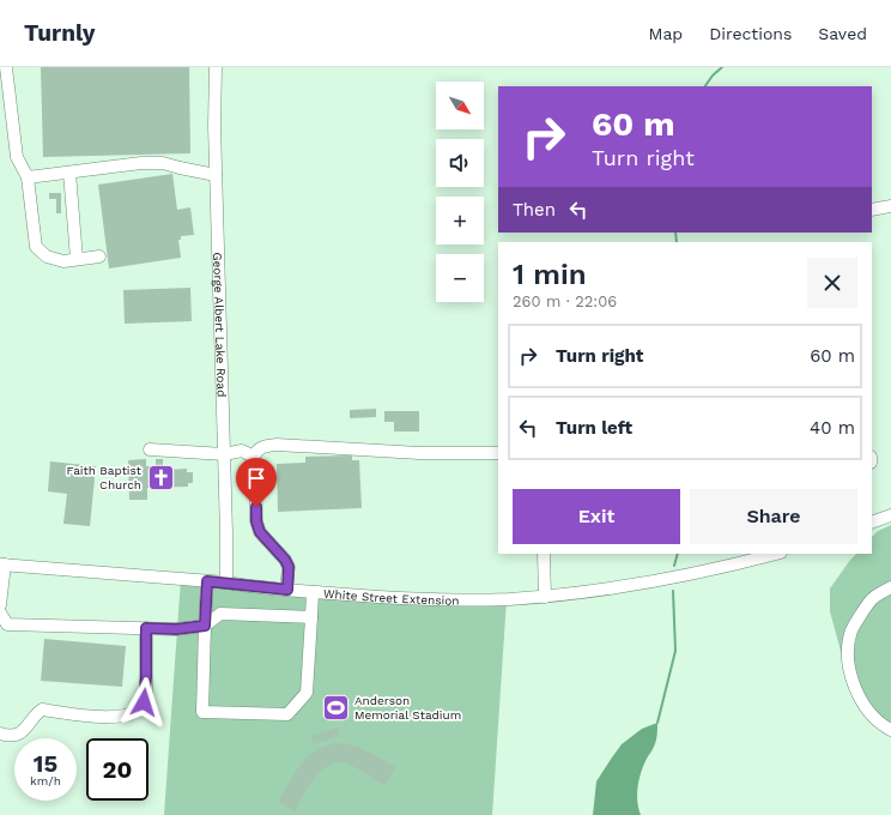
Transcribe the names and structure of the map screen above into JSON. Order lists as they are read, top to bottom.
{
  "streets": {
    "street": ["George Albert Lake Road", "White Street Extension"]
  },
  "crossings": [
    ["George Albert Lake Road", "White Street Extension"]
  ],
  "places": {
    "church": ["Faith Baptist Church"],
    "sports": ["Anderson Memorial Stadium"]
  },
  "north": "bottom right",
  "page": {
    "header": "Turnly",
    "nav": ["Map", "Directions", "Saved"],
    "map_buttons": ["+", "−"],
    "turn": ["60 m", "Turn right"],
    "then": "Then",
    "heading": ["1 min", "260 m · 22:06"],
    "list": [
      {
        "name": "Turn right",
        "value": "60 m"
      },
      {
        "name": "Turn left",
        "value": "40 m"
      }
    ],
    "buttons": ["Exit", "Share"],
    "speed": "15 km/h",
    "limit": "20"
  }
}
